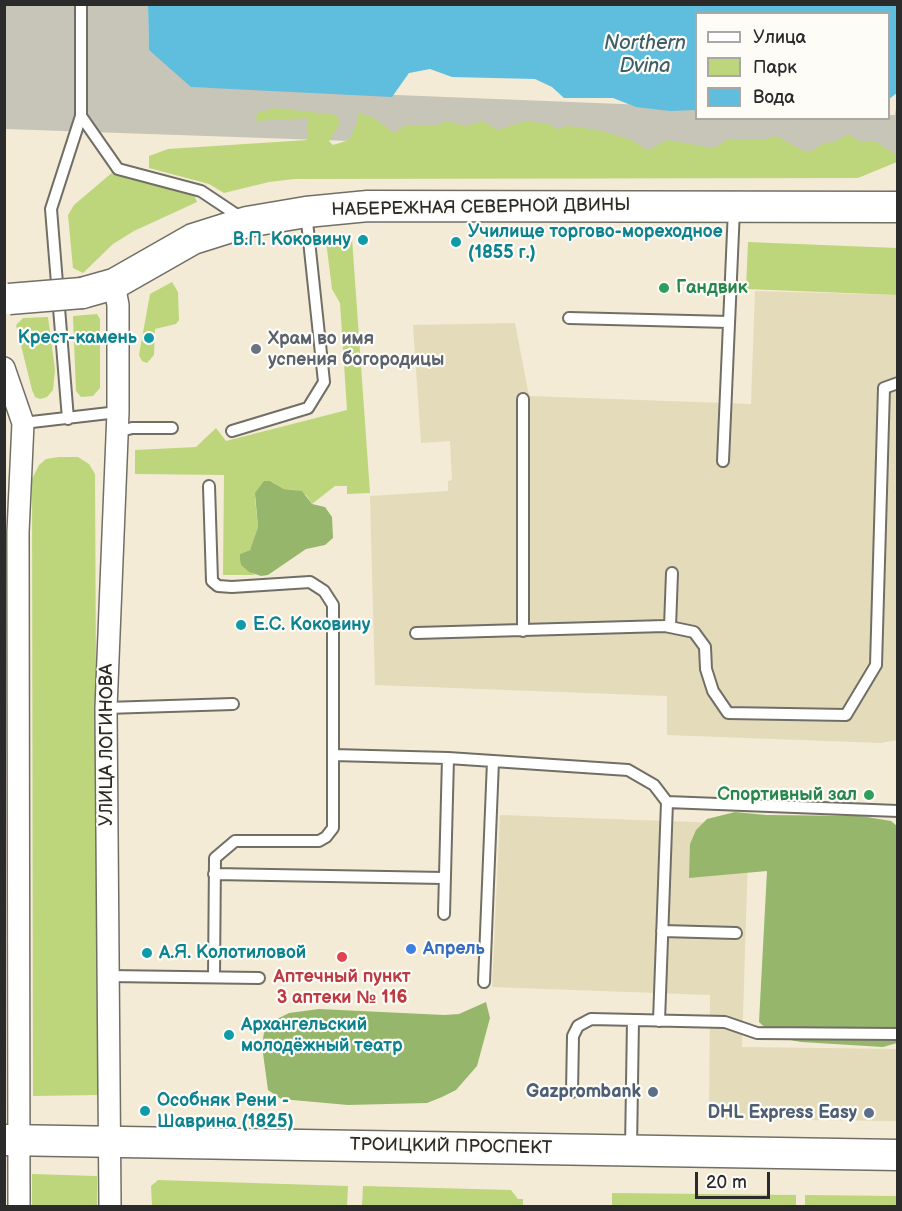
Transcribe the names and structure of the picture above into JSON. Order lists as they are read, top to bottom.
{
  "streets": {
    "street": ["НАБЕРЕЖНАЯ СЕВЕРНОЙ ДВИНЫ", "УЛИЦА ЛОГИНОВА", "ТРОИЦКИЙ ПРОСПЕКТ"]
  },
  "crossings": [
    ["НАБЕРЕЖНАЯ СЕВЕРНОЙ ДВИНЫ", "УЛИЦА ЛОГИНОВА"],
    ["УЛИЦА ЛОГИНОВА", "ТРОИЦКИЙ ПРОСПЕКТ"]
  ],
  "water": ["Northern Dvina"],
  "places": [
    "В.П. Коковину",
    "Училище торгово-мореходное (1855 г.)",
    "Гандвик",
    "Крест-камень",
    "Храм во имя успения богородицы",
    "Е.С. Коковину",
    "Спортивный зал",
    "Апрель",
    "А.Я. Колотиловой",
    "Аптечный пункт 3 аптеки № 116",
    "Архангельский молодёжный театр",
    "Gazprombank",
    "Особняк Рени - Шаврина (1825)",
    "DHL Express Easy"
  ],
  "legend": ["Улица", "Парк", "Вода"],
  "scale_bar": "20 m"
}
